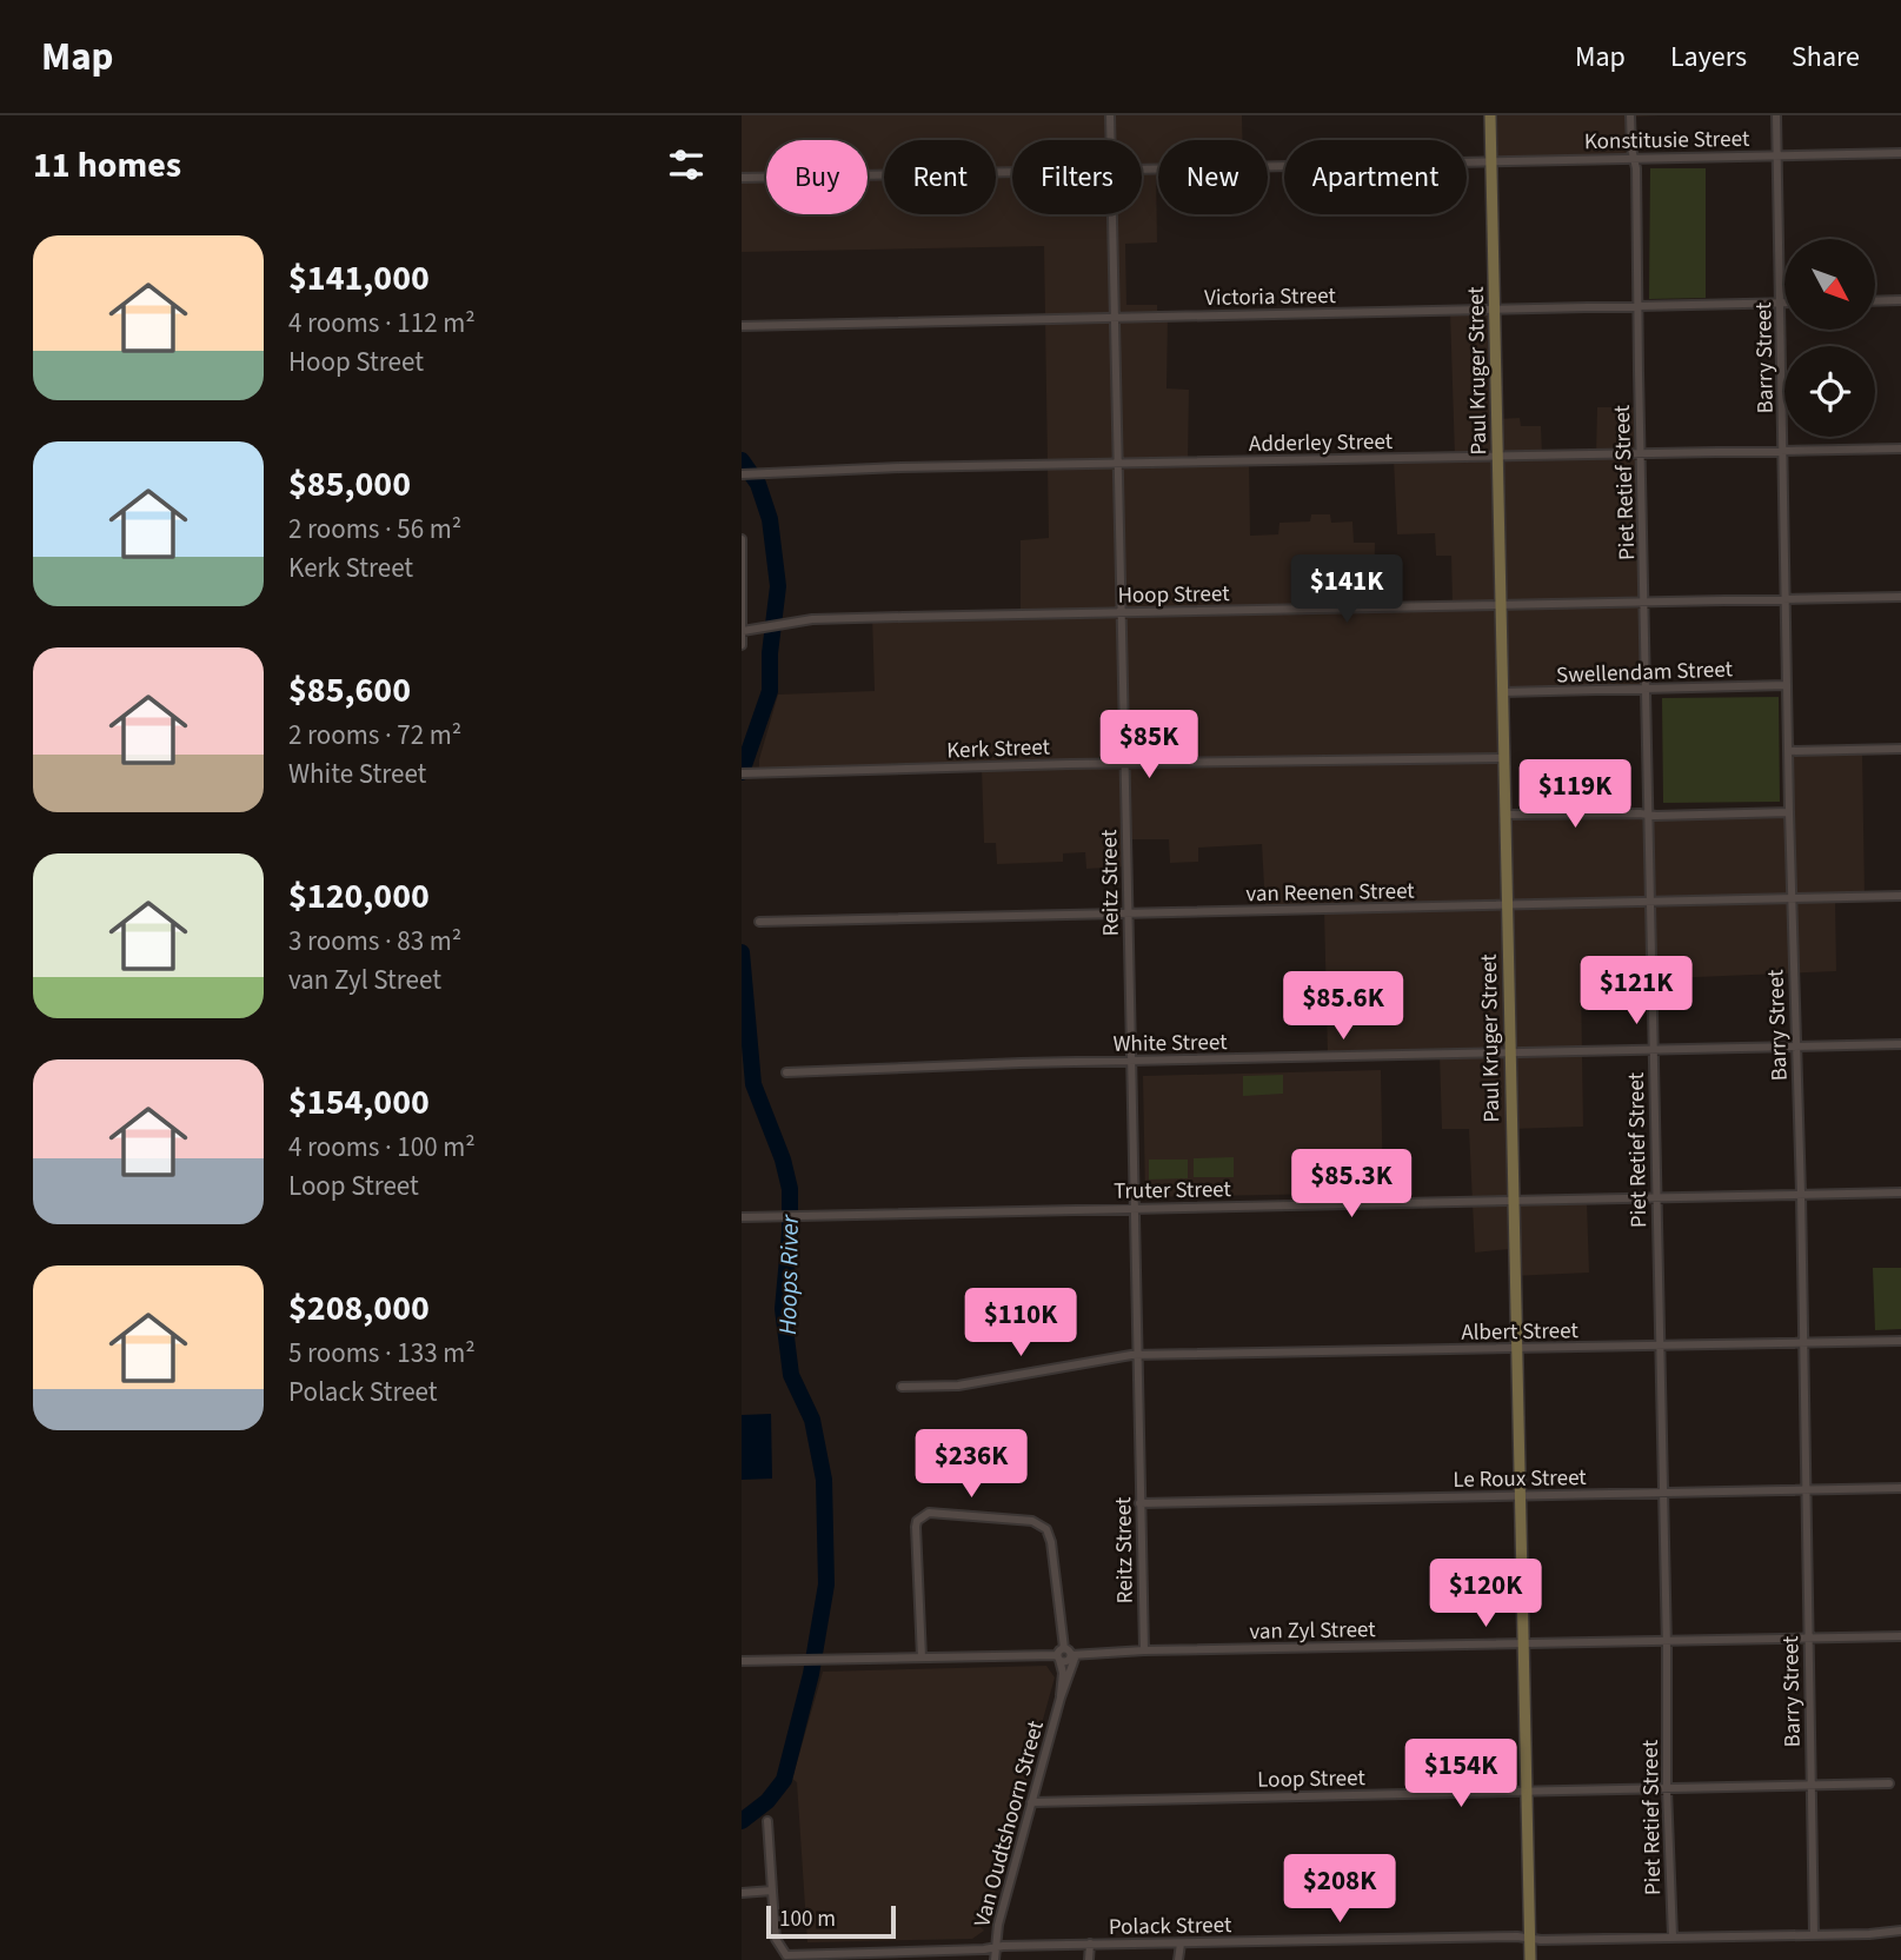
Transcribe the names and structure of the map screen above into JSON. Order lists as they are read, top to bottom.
{
  "streets": {
    "street": [
      "Konstitusie Street",
      "Victoria Street",
      "Barry Street",
      "Paul Kruger Street",
      "Adderley Street",
      "Piet Retief Street",
      "Hoop Street",
      "Swellendam Street",
      "Kerk Street",
      "Reitz Street",
      "van Reenen Street",
      "White Street",
      "Truter Street",
      "Albert Street",
      "Le Roux Street",
      "van Zyl Street",
      "Loop Street",
      "Van Oudtshoorn Street",
      "Polack Street"
    ]
  },
  "crossings": [
    ["Konstitusie Street", "Barry Street"],
    ["Konstitusie Street", "Paul Kruger Street"],
    ["Konstitusie Street", "Piet Retief Street"],
    ["Victoria Street", "Barry Street"],
    ["Victoria Street", "Paul Kruger Street"],
    ["Victoria Street", "Piet Retief Street"],
    ["Victoria Street", "Reitz Street"],
    ["Barry Street", "Adderley Street"],
    ["Barry Street", "Hoop Street"],
    ["Barry Street", "Swellendam Street"],
    ["Barry Street", "van Reenen Street"],
    ["Barry Street", "White Street"],
    ["Barry Street", "Truter Street"],
    ["Barry Street", "Albert Street"],
    ["Barry Street", "Le Roux Street"],
    ["Barry Street", "van Zyl Street"],
    ["Barry Street", "Loop Street"],
    ["Barry Street", "Polack Street"],
    ["Paul Kruger Street", "Adderley Street"],
    ["Paul Kruger Street", "Hoop Street"],
    ["Paul Kruger Street", "Swellendam Street"],
    ["Paul Kruger Street", "Kerk Street"],
    ["Paul Kruger Street", "van Reenen Street"],
    ["Paul Kruger Street", "White Street"],
    ["Paul Kruger Street", "Truter Street"],
    ["Paul Kruger Street", "Albert Street"],
    ["Paul Kruger Street", "Le Roux Street"],
    ["Paul Kruger Street", "van Zyl Street"],
    ["Paul Kruger Street", "Loop Street"],
    ["Paul Kruger Street", "Polack Street"],
    ["Adderley Street", "Piet Retief Street"],
    ["Adderley Street", "Reitz Street"],
    ["Piet Retief Street", "Hoop Street"],
    ["Piet Retief Street", "Swellendam Street"],
    ["Piet Retief Street", "van Reenen Street"],
    ["Piet Retief Street", "White Street"],
    ["Piet Retief Street", "Truter Street"],
    ["Piet Retief Street", "Albert Street"],
    ["Piet Retief Street", "Le Roux Street"],
    ["Piet Retief Street", "van Zyl Street"],
    ["Piet Retief Street", "Loop Street"],
    ["Piet Retief Street", "Polack Street"],
    ["Hoop Street", "Reitz Street"],
    ["Kerk Street", "Reitz Street"],
    ["Reitz Street", "van Reenen Street"],
    ["Reitz Street", "White Street"],
    ["Reitz Street", "Truter Street"],
    ["Reitz Street", "Albert Street"],
    ["Reitz Street", "Le Roux Street"],
    ["Reitz Street", "van Zyl Street"],
    ["van Zyl Street", "Van Oudtshoorn Street"],
    ["Loop Street", "Van Oudtshoorn Street"],
    ["Van Oudtshoorn Street", "Polack Street"]
  ],
  "water": ["Hoops River"],
  "scale_bar": "100 m",
  "north": "bottom right",
  "page": {
    "header": "Map",
    "nav": ["Map", "Layers", "Share"],
    "heading": "11 homes",
    "chip": [
      "Buy",
      "Rent",
      "Filters",
      "New",
      "Apartment"
    ],
    "list": [
      {
        "name": "$141,000",
        "note": "4 rooms · 112 m² · Hoop Street"
      },
      {
        "name": "$85,000",
        "note": "2 rooms · 56 m² · Kerk Street"
      },
      {
        "name": "$85,600",
        "note": "2 rooms · 72 m² · White Street"
      },
      {
        "name": "$120,000",
        "note": "3 rooms · 83 m² · van Zyl Street"
      },
      {
        "name": "$154,000",
        "note": "4 rooms · 100 m² · Loop Street"
      },
      {
        "name": "$208,000",
        "note": "5 rooms · 133 m² · Polack Street"
      }
    ],
    "price": [
      "$141K",
      "$85K",
      "$119K",
      "$121K",
      "$85.6K",
      "$85.3K",
      "$110K",
      "$236K",
      "$120K",
      "$154K",
      "$208K"
    ],
    "scale": "100 m"
  }
}
